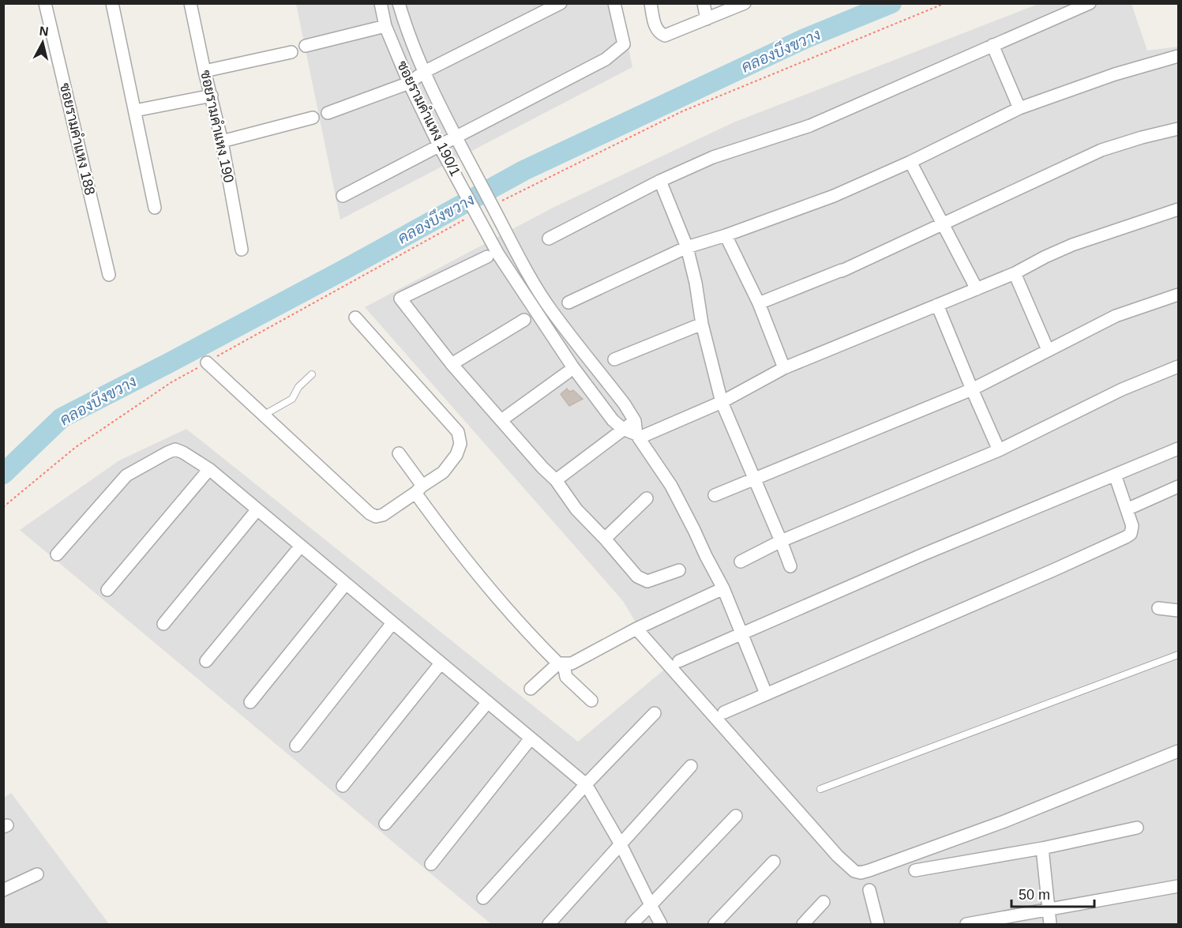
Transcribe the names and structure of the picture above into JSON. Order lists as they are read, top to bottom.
{
  "streets": {
    "street": ["ซอยรามคำแหง 190/1", "ซอยรามคำแหง 190", "ซอยรามคำแหง 188"]
  },
  "water": ["คลองบึงขวาง"],
  "scale_bar": "50 m",
  "north": "top"
}
